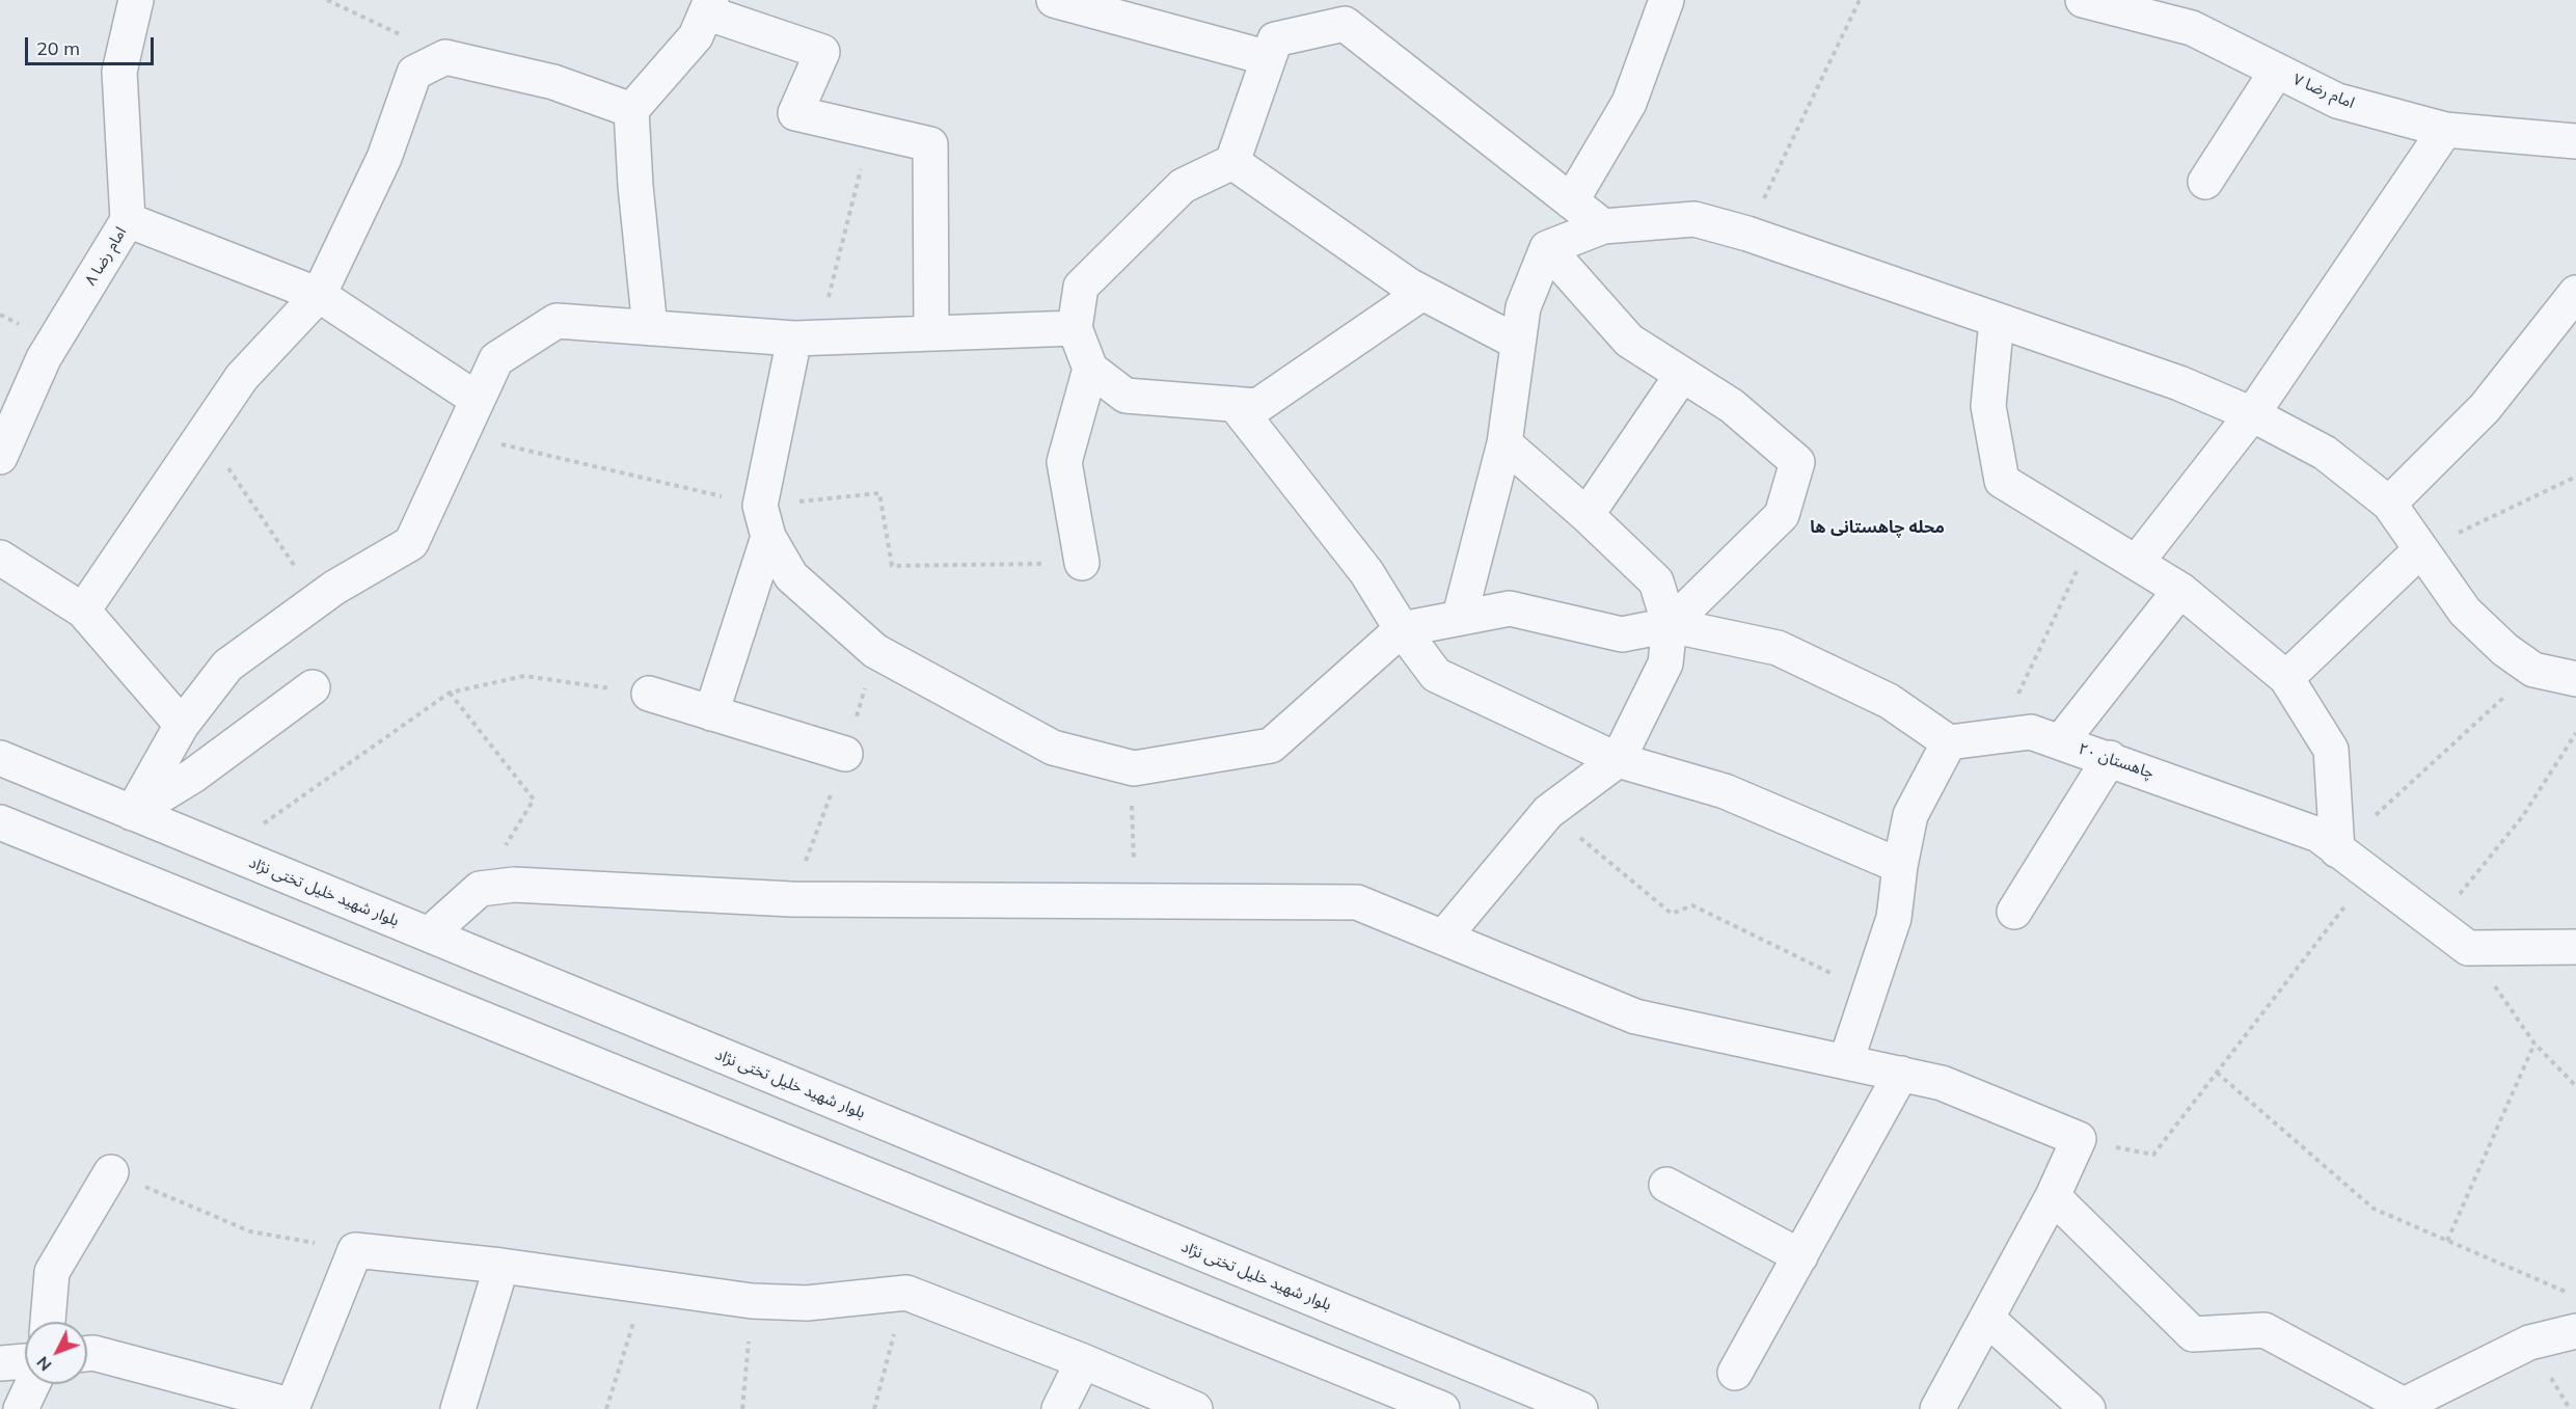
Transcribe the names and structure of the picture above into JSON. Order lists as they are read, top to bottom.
{
  "streets": {
    "street": [
      "امام رضا ۷",
      "امام رضا ۸",
      "چاهستان ۲۰",
      "بلوار شهید خلیل تختی نژاد"
    ]
  },
  "districts": ["محله چاهستانی ها"],
  "scale_bar": "20 m",
  "north": "bottom left"
}
